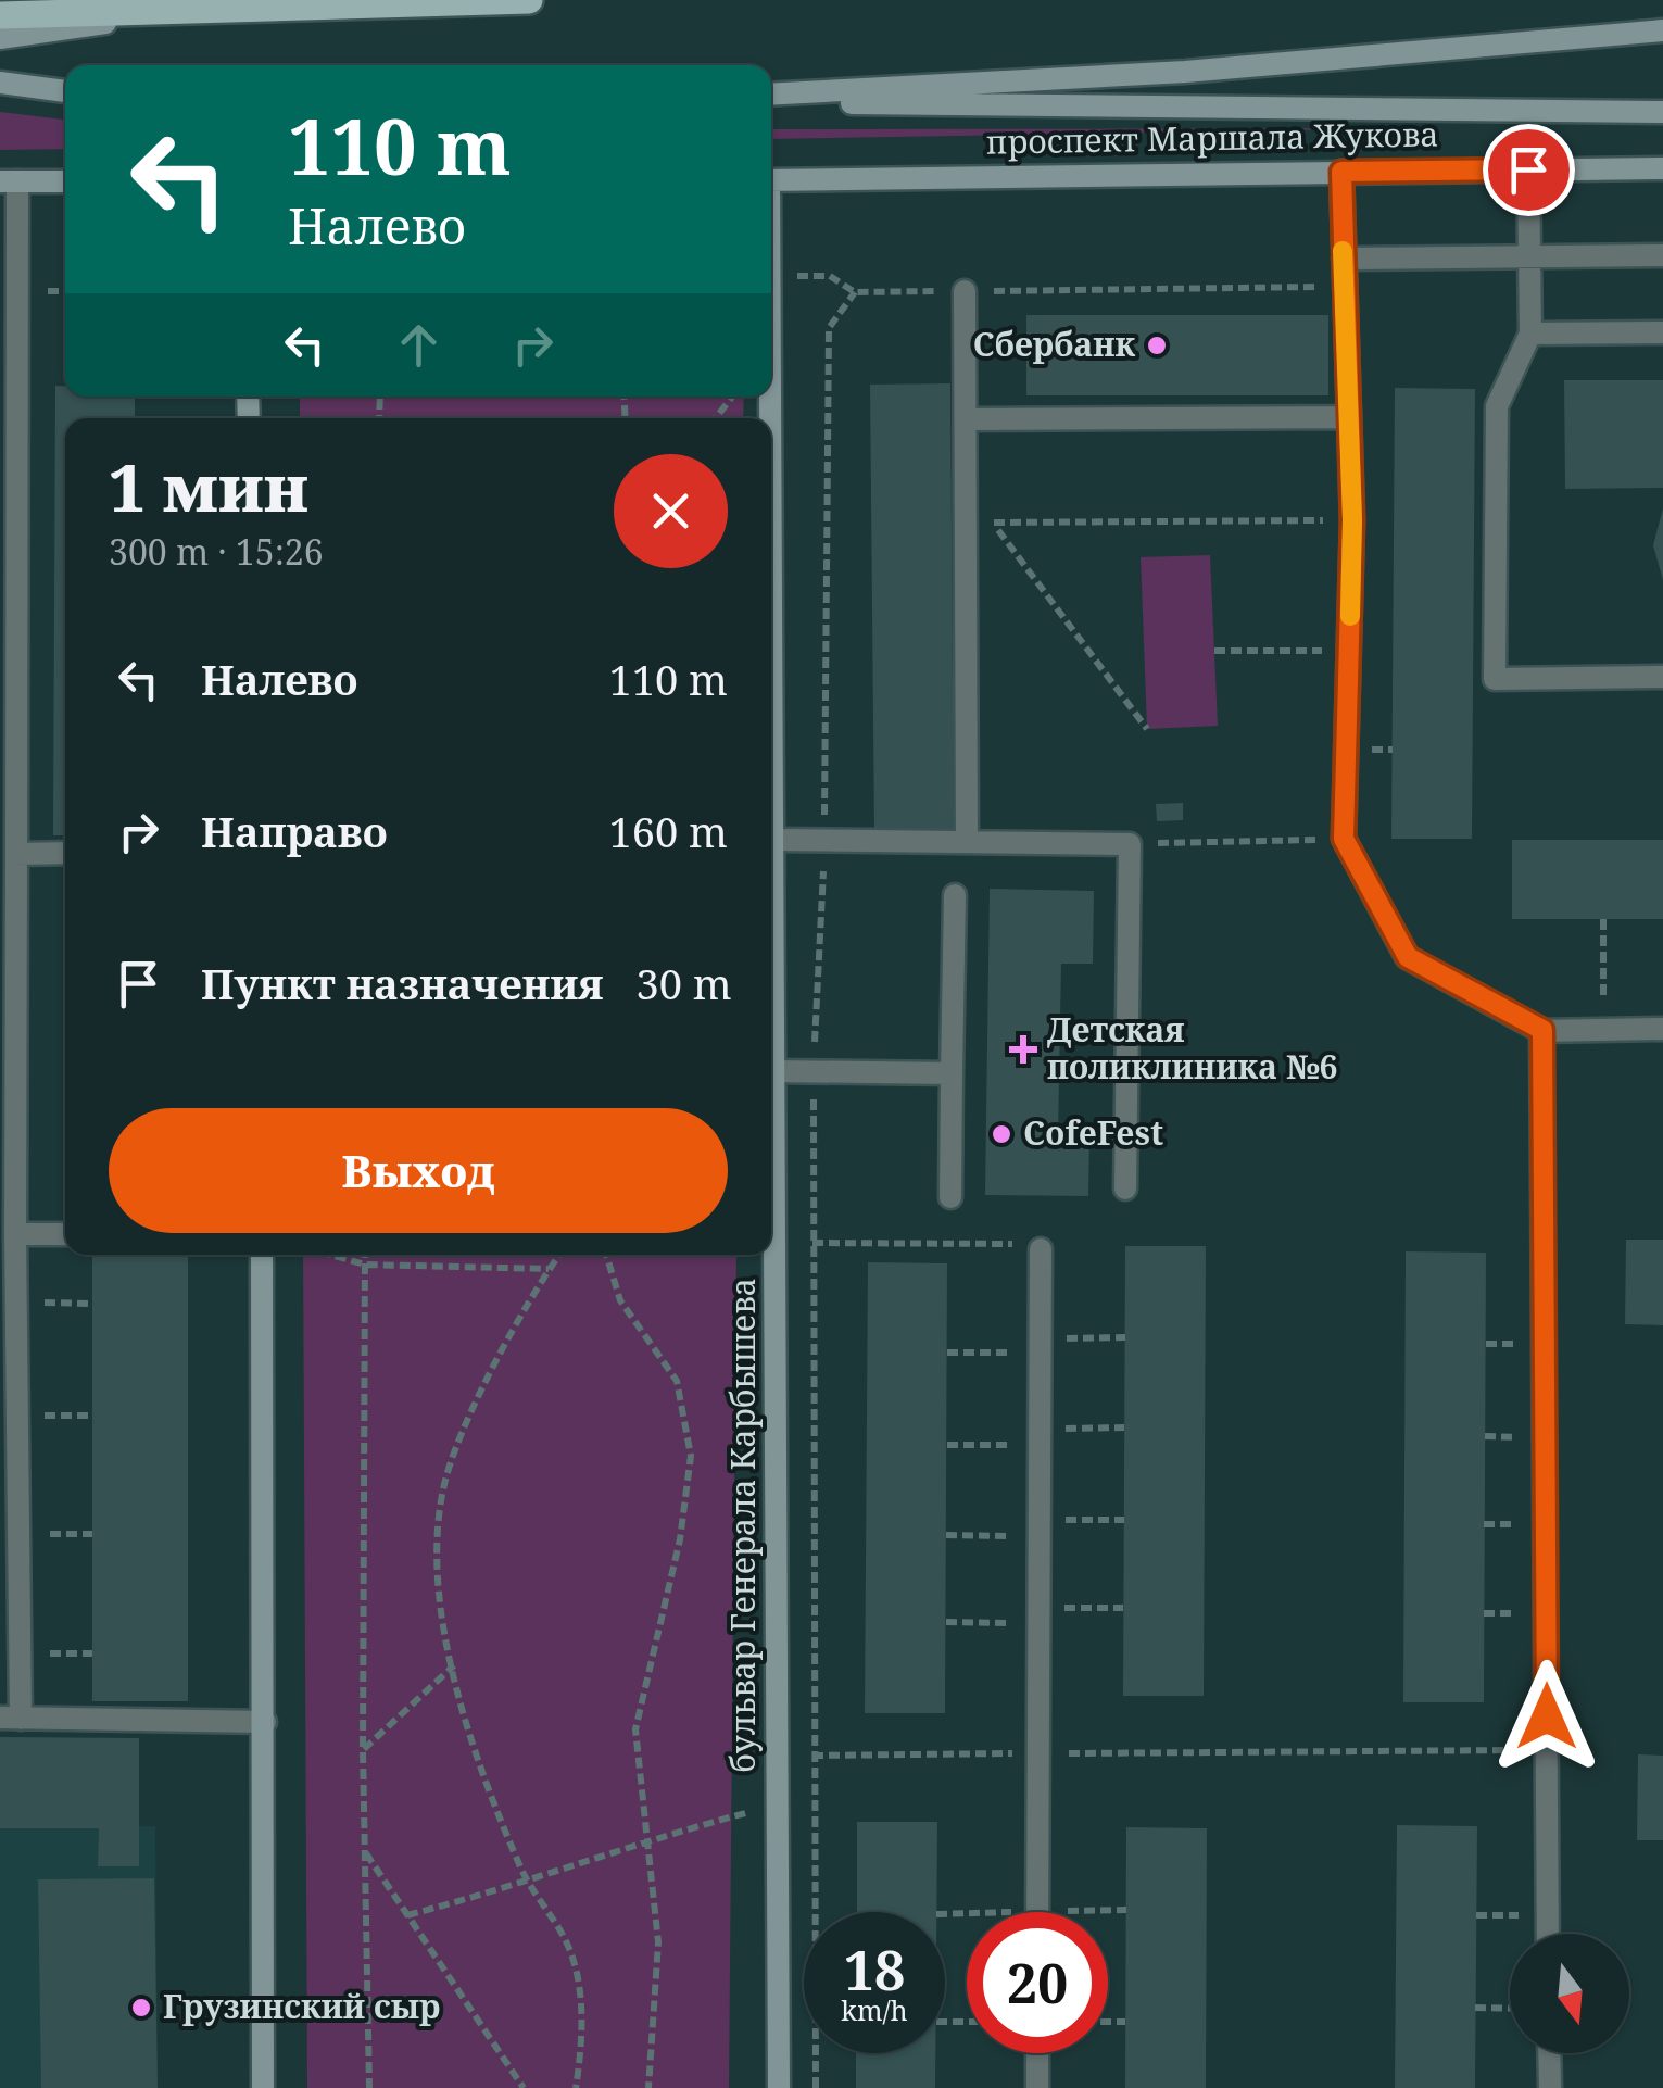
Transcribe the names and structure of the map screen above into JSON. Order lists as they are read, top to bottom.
{
  "streets": {
    "main road": ["проспект Маршала Жукова", "бульвар Генерала Карбышева"]
  },
  "places": {
    "other": ["Сбербанк", "CofeFest", "Грузинский сыр"],
    "health": ["Детская поликлиника №6"]
  },
  "north": "bottom",
  "page": {
    "turn": ["110 m", "Налево"],
    "heading": ["1 мин", "300 m · 15:26"],
    "list": [
      {
        "name": "Налево",
        "value": "110 m"
      },
      {
        "name": "Направо",
        "value": "160 m"
      },
      {
        "name": "Пункт назначения",
        "value": "30 m"
      }
    ],
    "buttons": "Выход",
    "speed": "18 km/h",
    "limit": "20"
  }
}
